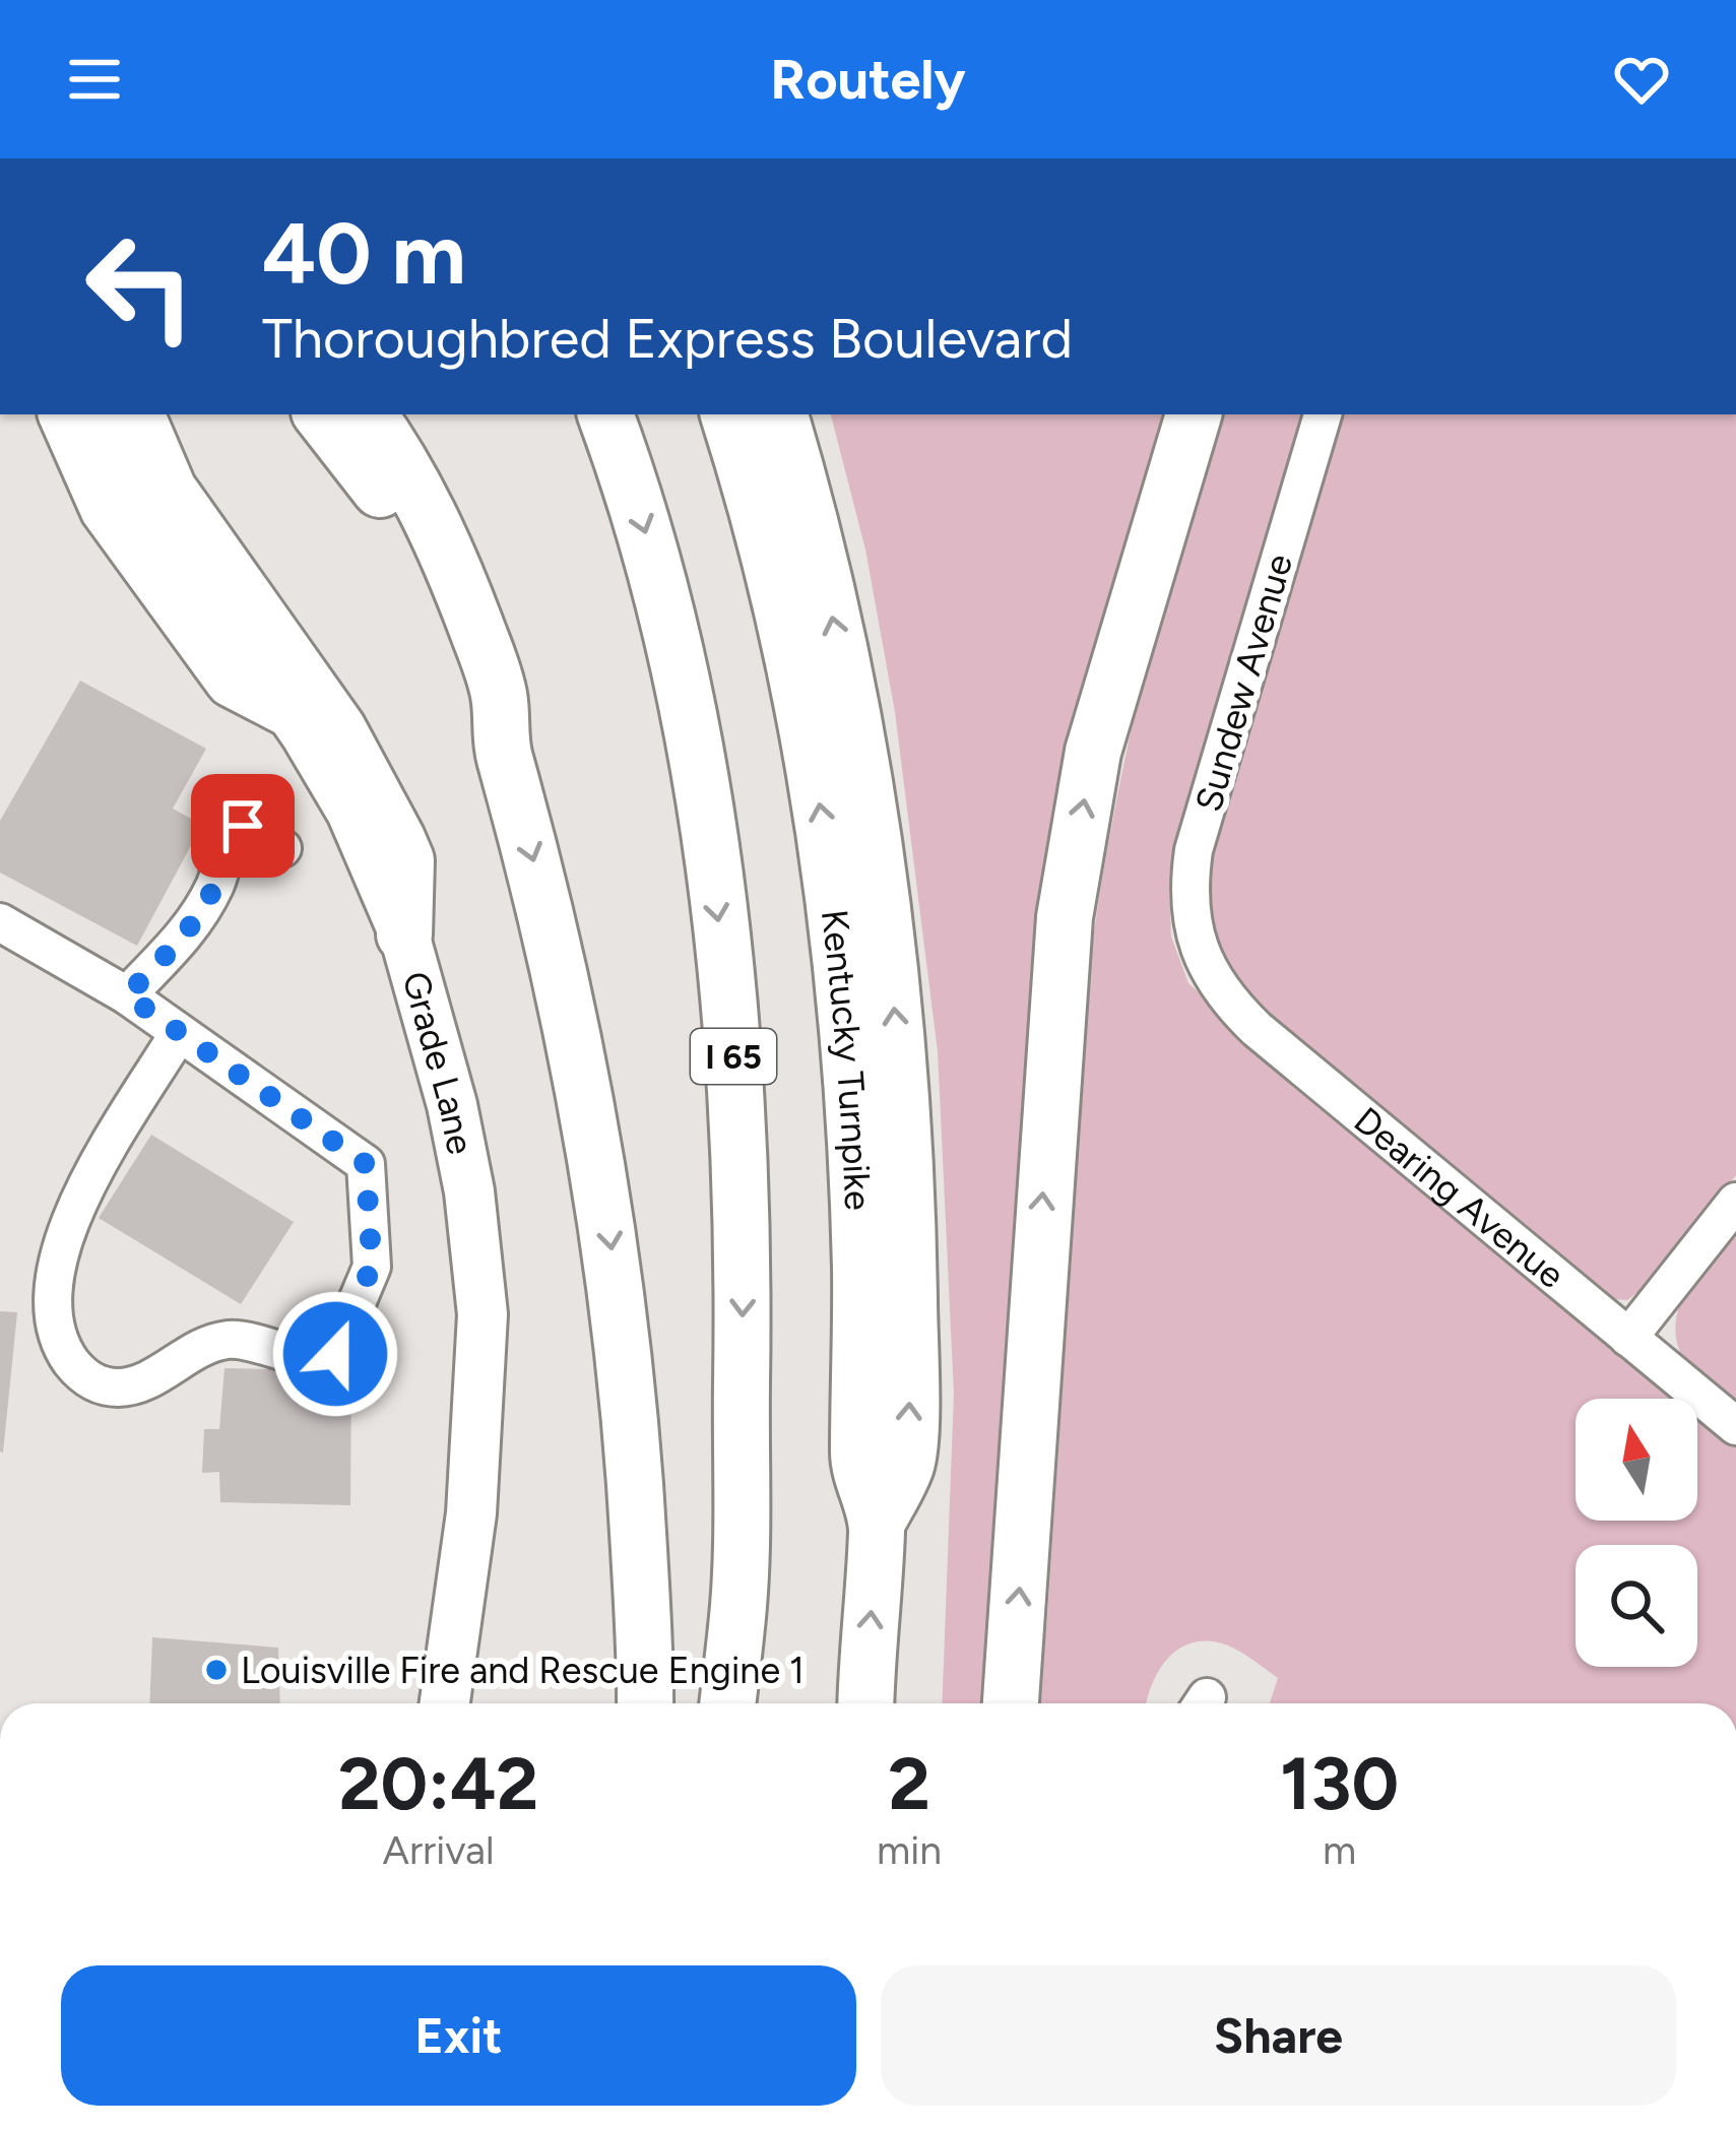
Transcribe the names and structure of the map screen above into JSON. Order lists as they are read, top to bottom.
{
  "streets": {
    "highway": ["I 65", "Kentucky Turnpike"],
    "main road": ["Grade Lane"],
    "street": ["Sundew Avenue", "Dearing Avenue"]
  },
  "crossings": [
    ["Sundew Avenue", "Dearing Avenue"]
  ],
  "places": ["Louisville Fire and Rescue Engine 1"],
  "north": "top",
  "page": {
    "header": "Routely",
    "turn": ["40 m", "Thoroughbred Express Boulevard"],
    "eta": [
      "20:42",
      "Arrival",
      "2",
      "min",
      "130",
      "m"
    ],
    "buttons": ["Exit", "Share"]
  }
}
